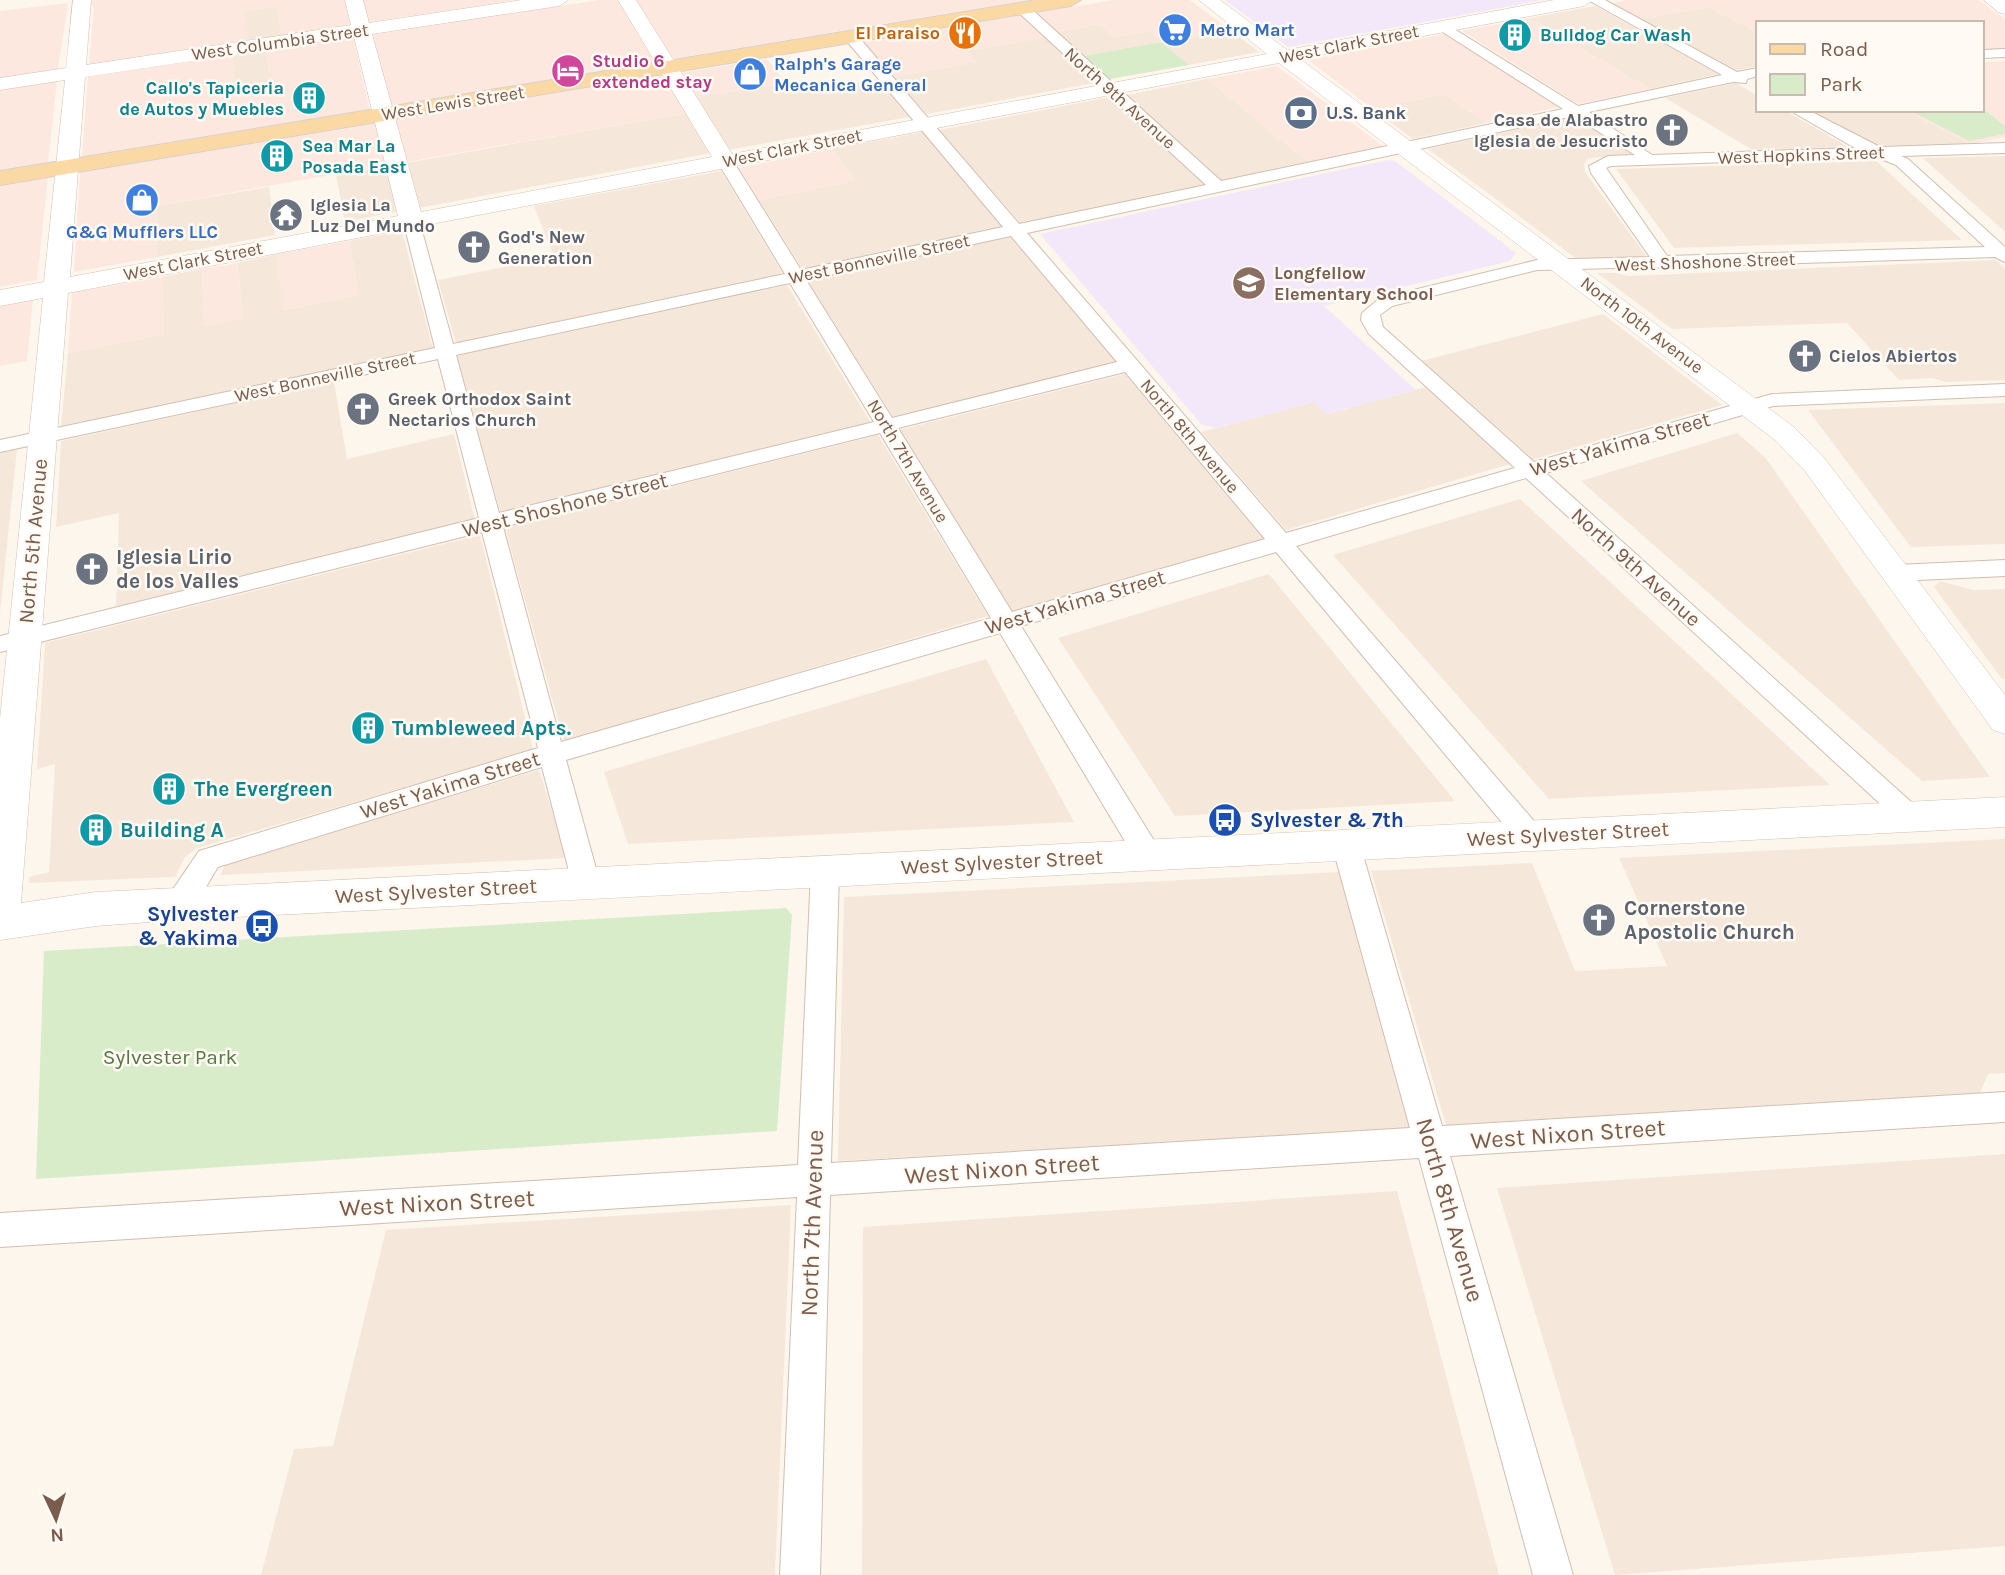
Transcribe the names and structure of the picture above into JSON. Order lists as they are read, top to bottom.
{
  "streets": {
    "main road": ["West Lewis Street"],
    "street": [
      "West Columbia Street",
      "West Clark Street",
      "North 9th Avenue",
      "West Hopkins Street",
      "West Bonneville Street",
      "West Shoshone Street",
      "North 10th Avenue",
      "North 8th Avenue",
      "West Yakima Street",
      "North 7th Avenue",
      "North 5th Avenue",
      "West Sylvester Street",
      "West Nixon Street"
    ]
  },
  "crossings": [
    ["West Columbia Street", "North 5th Avenue"],
    ["West Clark Street", "North 9th Avenue"],
    ["West Clark Street", "North 10th Avenue"],
    ["West Clark Street", "North 8th Avenue"],
    ["West Clark Street", "North 7th Avenue"],
    ["West Clark Street", "North 5th Avenue"],
    ["North 9th Avenue", "West Lewis Street"],
    ["North 9th Avenue", "West Bonneville Street"],
    ["North 9th Avenue", "West Shoshone Street"],
    ["North 9th Avenue", "West Yakima Street"],
    ["North 9th Avenue", "West Sylvester Street"],
    ["West Lewis Street", "North 8th Avenue"],
    ["West Lewis Street", "North 7th Avenue"],
    ["West Lewis Street", "North 5th Avenue"],
    ["West Hopkins Street", "West Shoshone Street"],
    ["West Bonneville Street", "North 10th Avenue"],
    ["West Bonneville Street", "North 8th Avenue"],
    ["West Bonneville Street", "North 7th Avenue"],
    ["West Bonneville Street", "North 5th Avenue"],
    ["West Shoshone Street", "North 10th Avenue"],
    ["West Shoshone Street", "North 8th Avenue"],
    ["West Shoshone Street", "North 7th Avenue"],
    ["West Shoshone Street", "North 5th Avenue"],
    ["North 10th Avenue", "West Yakima Street"],
    ["North 8th Avenue", "West Yakima Street"],
    ["North 8th Avenue", "West Sylvester Street"],
    ["North 8th Avenue", "West Nixon Street"],
    ["West Yakima Street", "North 7th Avenue"],
    ["West Yakima Street", "West Sylvester Street"],
    ["North 7th Avenue", "West Sylvester Street"],
    ["North 7th Avenue", "West Nixon Street"]
  ],
  "parks": ["Sylvester Park"],
  "places": {
    "supermarket": ["Metro Mart"],
    "restaurant": ["El Paraiso"],
    "building": [
      "Bulldog Car Wash",
      "Callo's Tapiceria de Autos y Muebles",
      "Sea Mar La Posada East",
      "Tumbleweed Apts.",
      "The Evergreen",
      "Building A"
    ],
    "hotel": ["Studio 6 extended stay"],
    "shop": ["Ralph's Garage Mecanica General", "G&G Mufflers LLC"],
    "bank": ["U.S. Bank"],
    "church": [
      "Casa de Alabastro Iglesia de Jesucristo",
      "God's New Generation",
      "Cielos Abiertos",
      "Greek Orthodox Saint Nectarios Church",
      "Iglesia Lirio de los Valles",
      "Cornerstone Apostolic Church"
    ],
    "temple": ["Iglesia La Luz Del Mundo"],
    "school or university": ["Longfellow Elementary School"],
    "bus stop": ["Sylvester & 7th", "Sylvester & Yakima"]
  },
  "legend": ["Road", "Park"],
  "north": "bottom"
}
